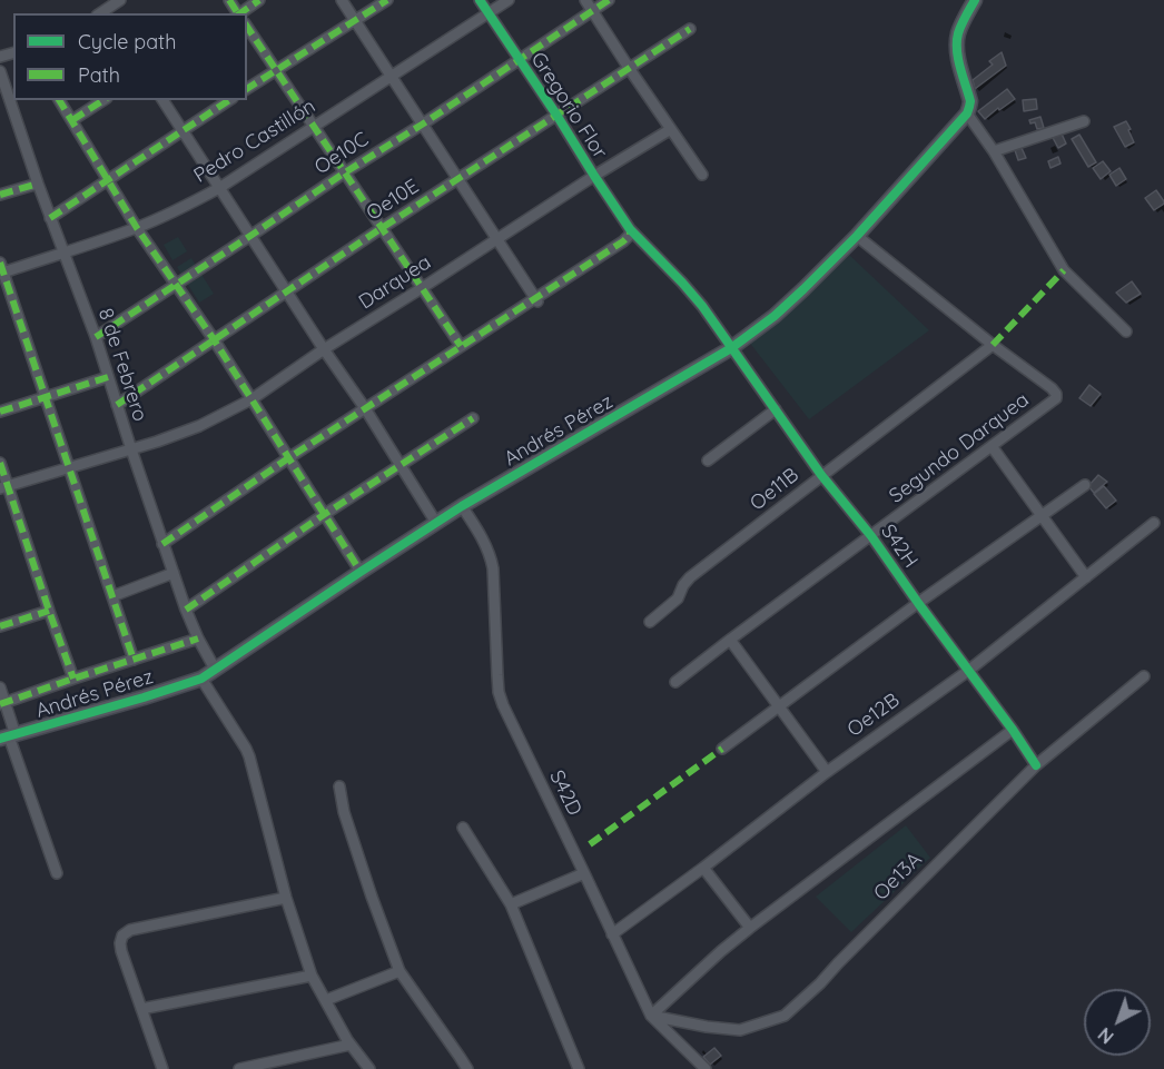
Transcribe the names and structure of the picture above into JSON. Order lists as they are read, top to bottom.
{
  "streets": {
    "street": [
      "Gregorio Flor",
      "Pedro Castillón",
      "Oe10C",
      "Oe10E",
      "Darquea",
      "8 de Febrero",
      "Andrés Pérez",
      "Segundo Darquea",
      "Oe11B",
      "S42H",
      "Oe12B",
      "S42D",
      "Oe13A"
    ]
  },
  "crossings": [
    ["Gregorio Flor", "Pedro Castillón"],
    ["Gregorio Flor", "Oe10C"],
    ["Gregorio Flor", "Oe10E"],
    ["Gregorio Flor", "Darquea"],
    ["Gregorio Flor", "Andrés Pérez"],
    ["Gregorio Flor", "S42H"],
    ["Pedro Castillón", "8 de Febrero"],
    ["Oe10C", "8 de Febrero"],
    ["Oe10E", "8 de Febrero"],
    ["Darquea", "8 de Febrero"],
    ["8 de Febrero", "Andrés Pérez"],
    ["Andrés Pérez", "Segundo Darquea"],
    ["Andrés Pérez", "S42H"],
    ["Andrés Pérez", "S42D"],
    ["Segundo Darquea", "Oe11B"],
    ["Segundo Darquea", "S42H"],
    ["Oe11B", "S42H"],
    ["S42H", "Oe12B"],
    ["S42H", "Oe13A"],
    ["Oe12B", "S42D"],
    ["S42D", "Oe13A"]
  ],
  "legend": ["Cycle path", "Path"],
  "north": "bottom left"
}
